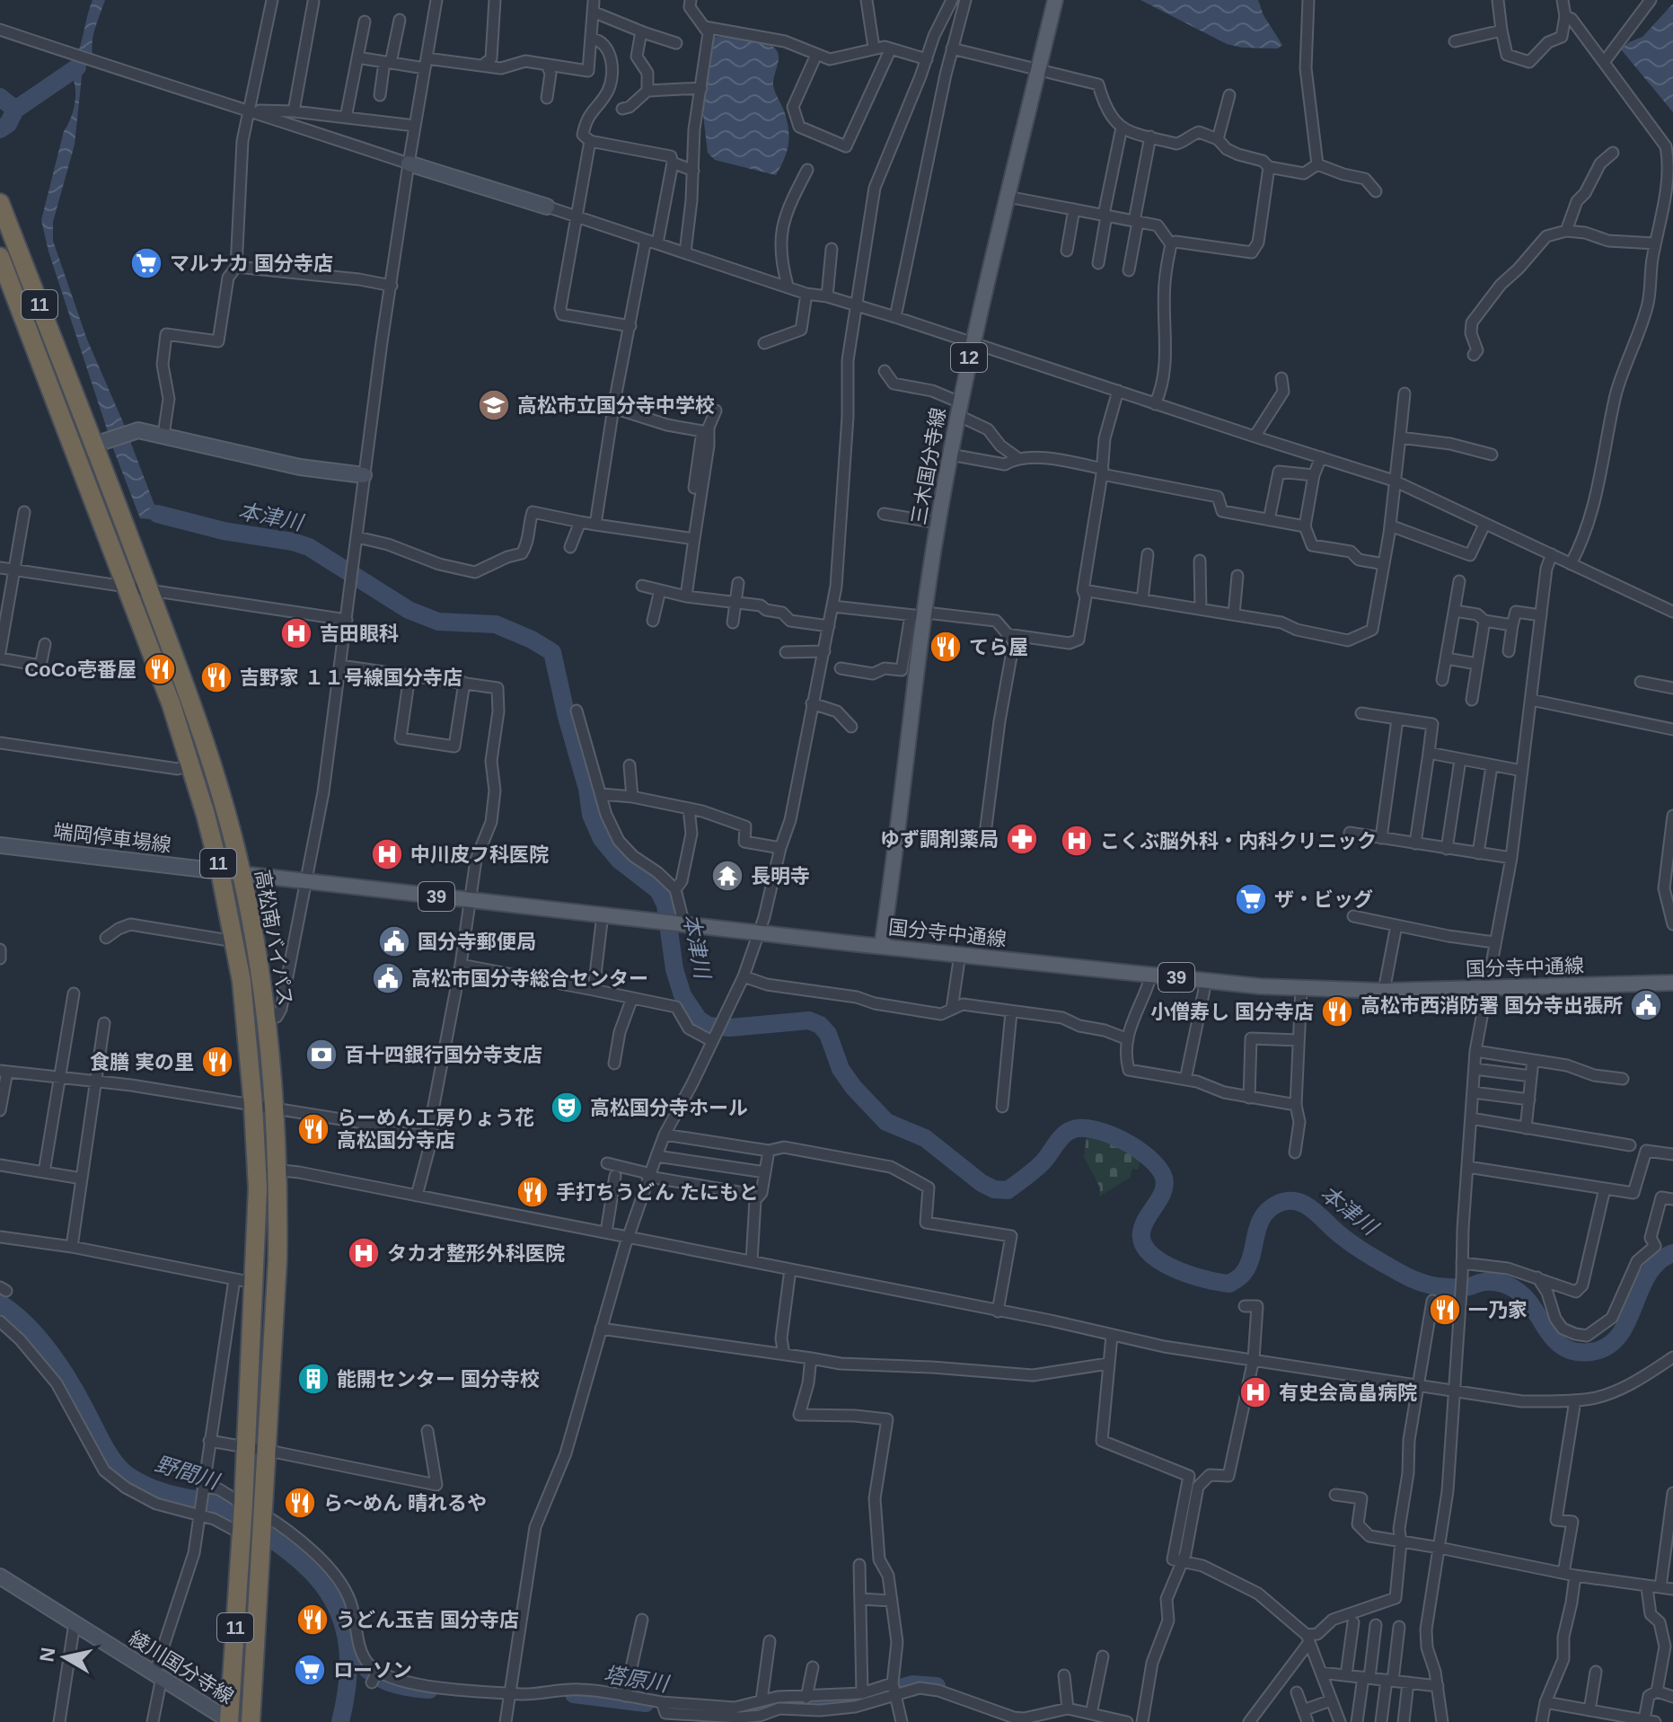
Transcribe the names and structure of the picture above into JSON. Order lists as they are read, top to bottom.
{
  "streets": {
    "highway": ["11", "高松南バイパス"],
    "main road": [
      "12",
      "三木国分寺線",
      "端岡停車場線",
      "39",
      "国分寺中通線",
      "綾川国分寺線"
    ]
  },
  "crossings": [
    ["三木国分寺線", "国分寺中通線"],
    ["端岡停車場線", "国分寺中通線"],
    ["端岡停車場線", "高松南バイパス"],
    ["国分寺中通線", "高松南バイパス"],
    ["高松南バイパス", "綾川国分寺線"]
  ],
  "water": ["本津川", "野間川", "塔原川"],
  "places": {
    "supermarket": ["マルナカ 国分寺店", "ザ・ビッグ", "ローソン"],
    "school or university": ["高松市立国分寺中学校"],
    "hospital": [
      "吉田眼科",
      "こくぶ脳外科・内科クリニック",
      "中川皮フ科医院",
      "タカオ整形外科医院",
      "有史会高畠病院"
    ],
    "restaurant": [
      "てら屋",
      "CoCo壱番屋",
      "吉野家 １１号線国分寺店",
      "小僧寿し 国分寺店",
      "食膳 実の里",
      "らーめん工房りょう花 高松国分寺店",
      "手打ちうどん たにもと",
      "一乃家",
      "ら～めん 晴れるや",
      "うどん玉吉 国分寺店"
    ],
    "pharmacy": ["ゆず調剤薬局"],
    "temple": ["長明寺"],
    "public building": ["国分寺郵便局", "高松市国分寺総合センター", "高松市西消防署 国分寺出張所"],
    "bank": ["百十四銀行国分寺支店"],
    "theatre": ["高松国分寺ホール"],
    "building": ["能開センター 国分寺校"]
  },
  "north": "left"
}
